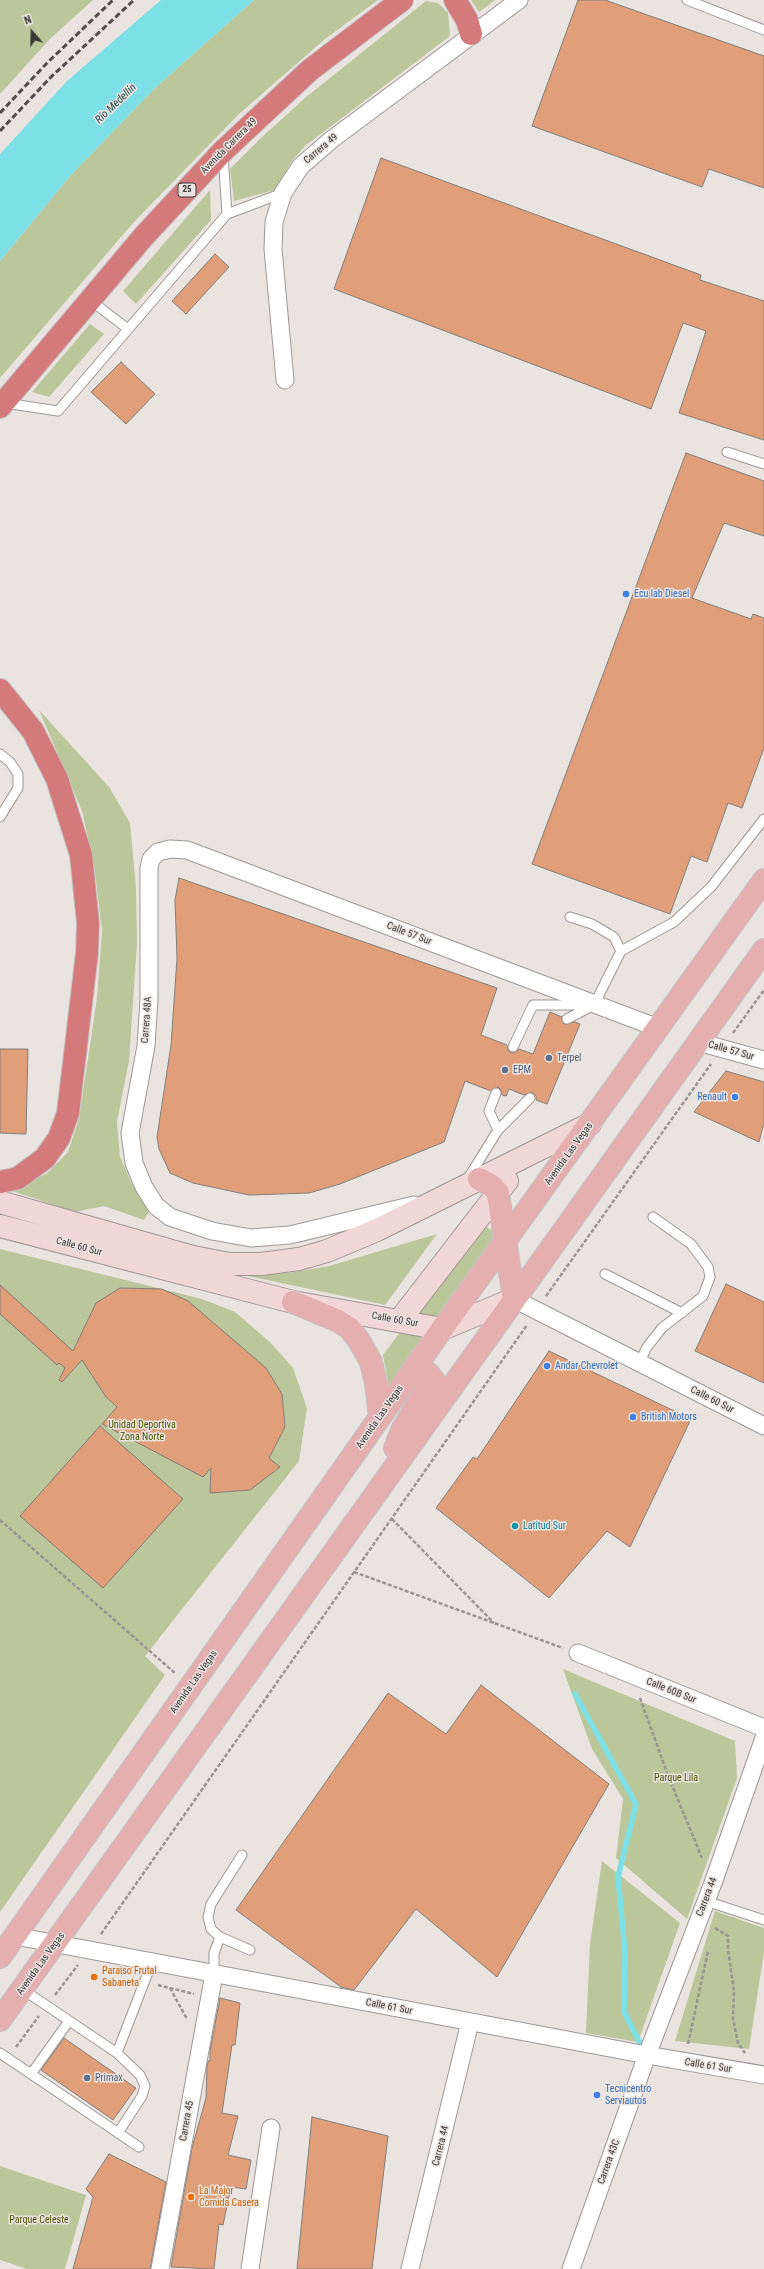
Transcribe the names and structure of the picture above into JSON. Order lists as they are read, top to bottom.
{
  "streets": {
    "highway": ["Avenida Carrera 49", "25"],
    "main road": ["Avenida Las Vegas", "Calle 60 Sur"],
    "street": [
      "Carrera 49",
      "Calle 57 Sur",
      "Carrera 48A",
      "Calle 60B Sur",
      "Carrera 44",
      "Calle 61 Sur",
      "Carrera 45",
      "Carrera 43C"
    ]
  },
  "crossings": [
    ["Calle 57 Sur", "Carrera 48A"],
    ["Calle 57 Sur", "Avenida Las Vegas"],
    ["Carrera 48A", "Calle 60 Sur"],
    ["Avenida Las Vegas", "Calle 60 Sur"],
    ["Avenida Las Vegas", "Calle 61 Sur"],
    ["Carrera 44", "Calle 61 Sur"],
    ["Carrera 44", "Carrera 43C"],
    ["Calle 61 Sur", "Carrera 45"],
    ["Calle 61 Sur", "Carrera 43C"]
  ],
  "water": ["Río Medellín"],
  "parks": ["Unidad Deportiva Zona Norte", "Parque Lila", "Parque Celeste"],
  "places": [
    "Ecu lab Diesel",
    "Terpel",
    "EPM",
    "Renault",
    "Andar Chevrolet",
    "British Motors",
    "Latitud Sur",
    "Paraiso Frutal Sabaneta",
    "Primax",
    "Tecnicentro Serviautos",
    "La Major Comida Casera"
  ],
  "north": "top"
}
